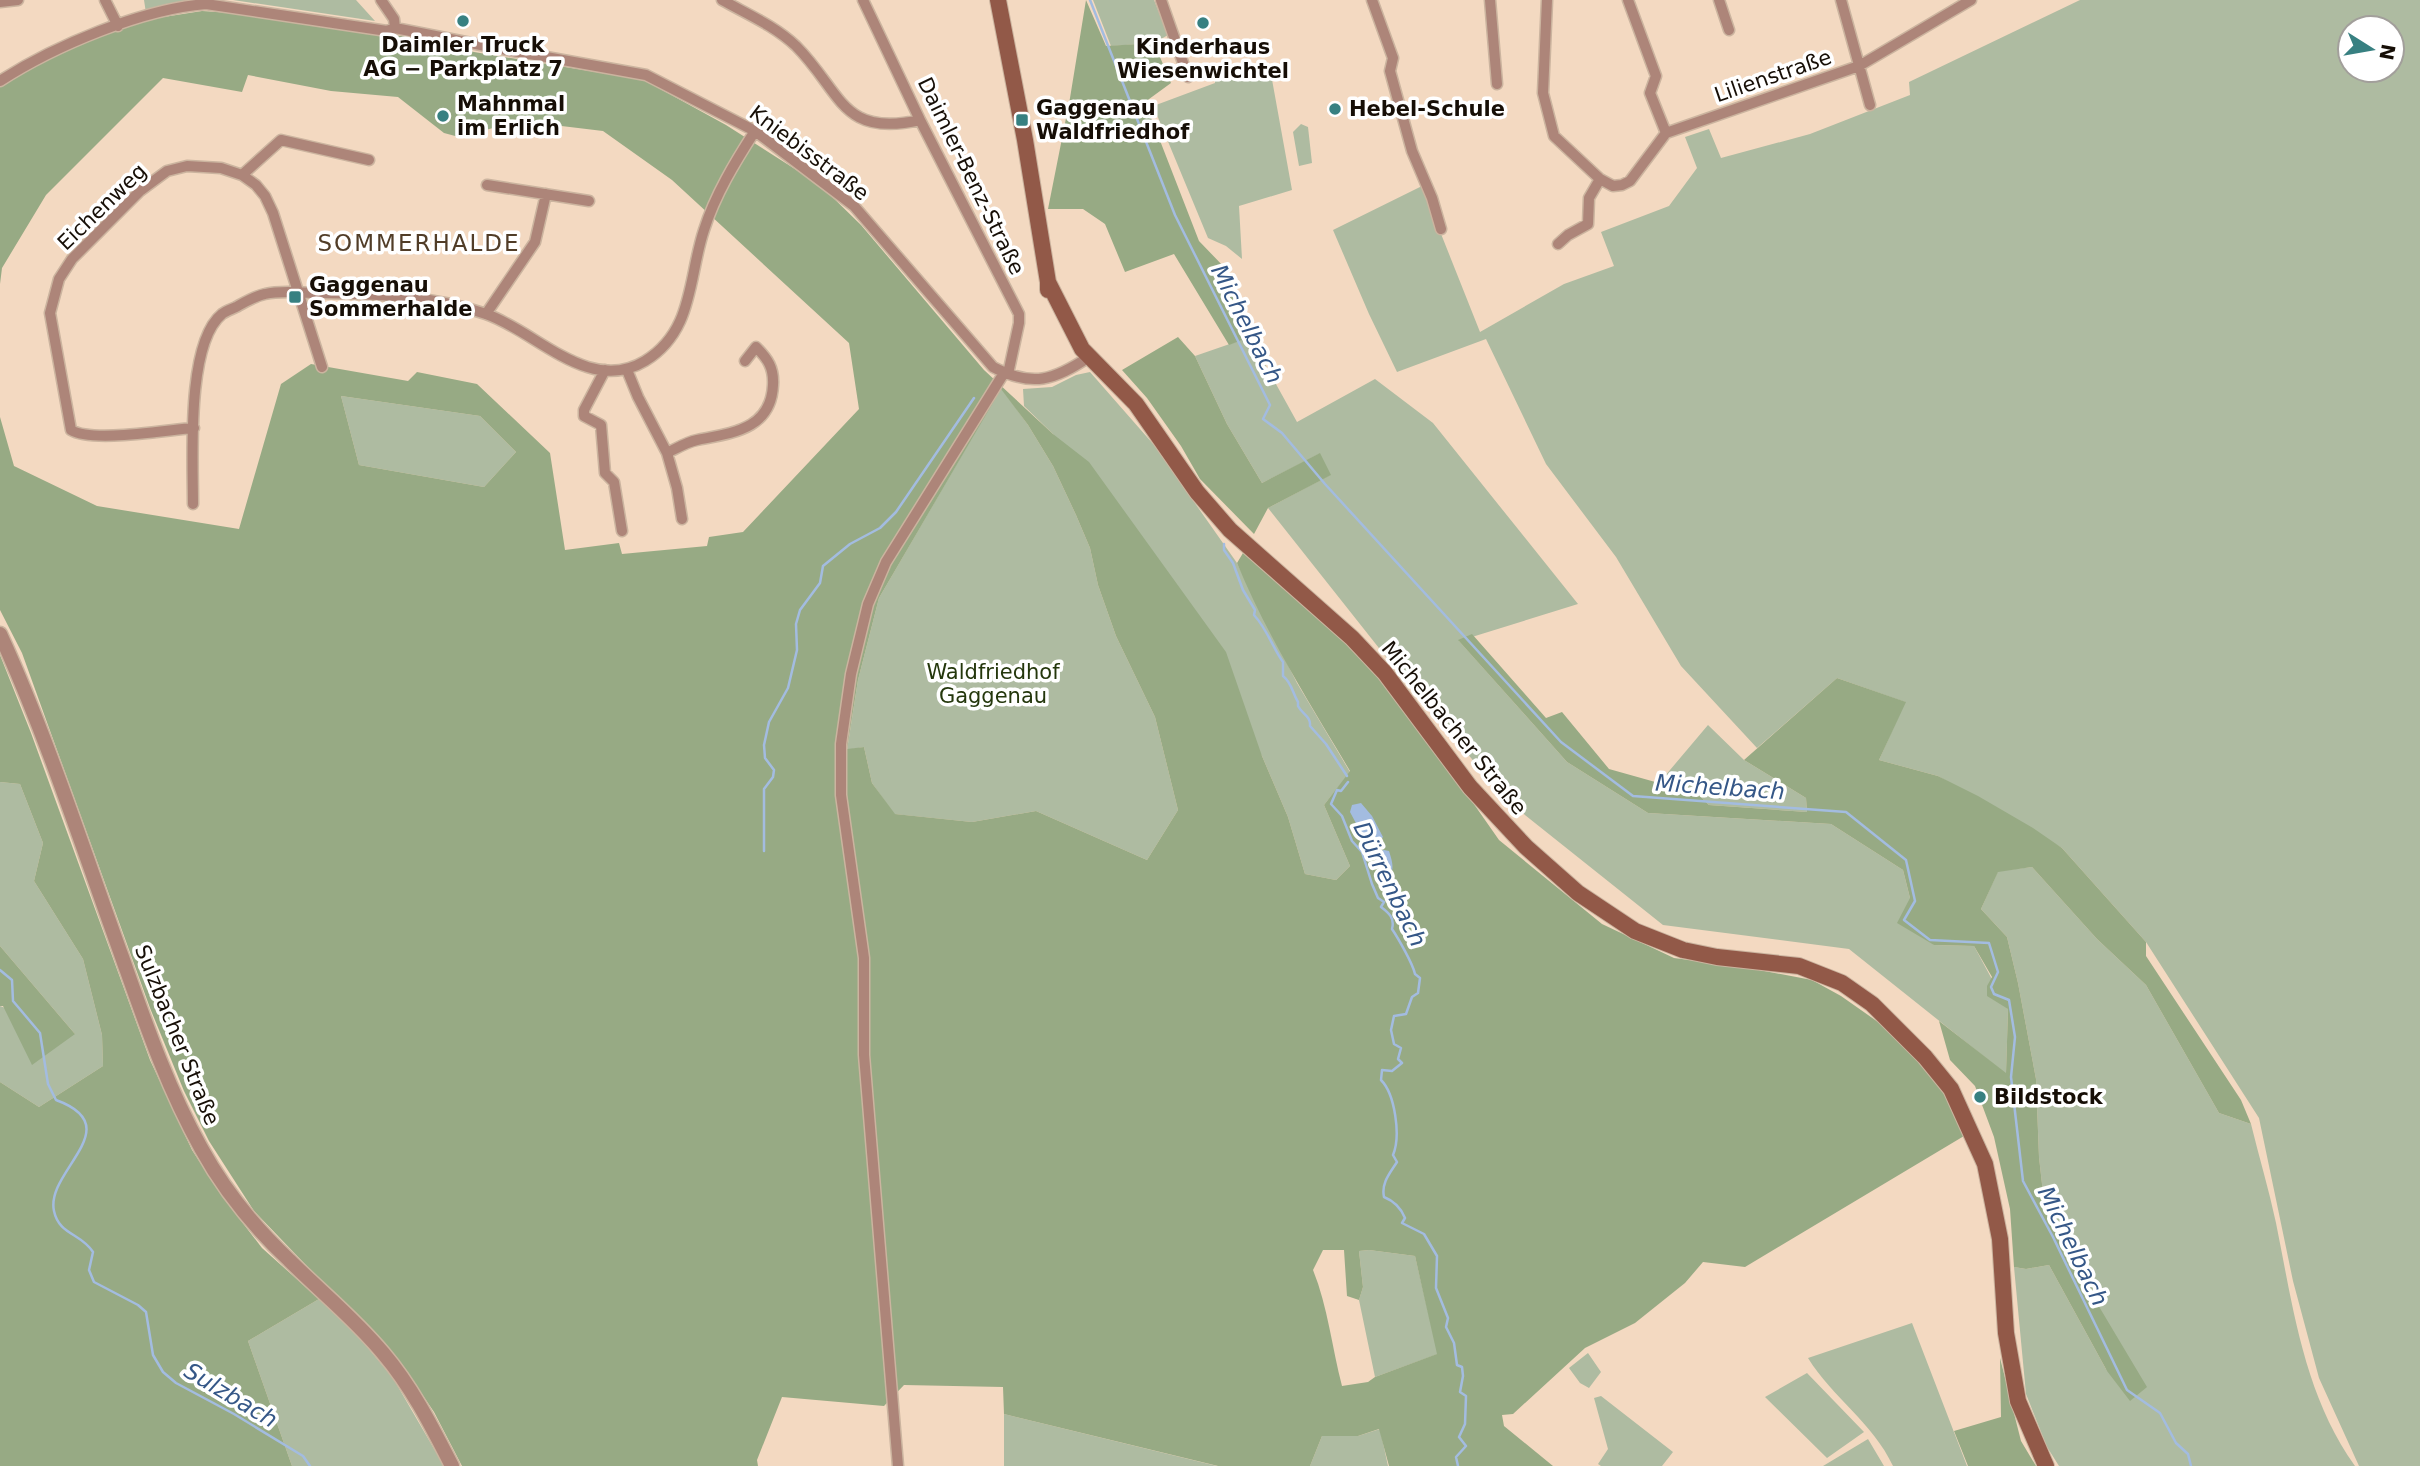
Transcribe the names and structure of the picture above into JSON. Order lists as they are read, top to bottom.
{
  "streets": {
    "main road": ["Michelbacher Straße"],
    "street": [
      "Lilienstraße",
      "Kniebisstraße",
      "Daimler-Benz-Straße",
      "Eichenweg",
      "Sulzbacher Straße"
    ]
  },
  "crossings": [
    ["Kniebisstraße", "Daimler-Benz-Straße"]
  ],
  "districts": ["SOMMERHALDE"],
  "water": ["Michelbach", "Dürrenbach", "Sulzbach"],
  "parks": ["Waldfriedhof Gaggenau"],
  "places": {
    "other": [
      "Daimler Truck AG − Parkplatz 7",
      "Kinderhaus Wiesenwichtel",
      "Hebel-Schule",
      "Mahnmal im Erlich",
      "Bildstock"
    ],
    "transit": ["Gaggenau Waldfriedhof", "Gaggenau Sommerhalde"]
  },
  "north": "right"
}
